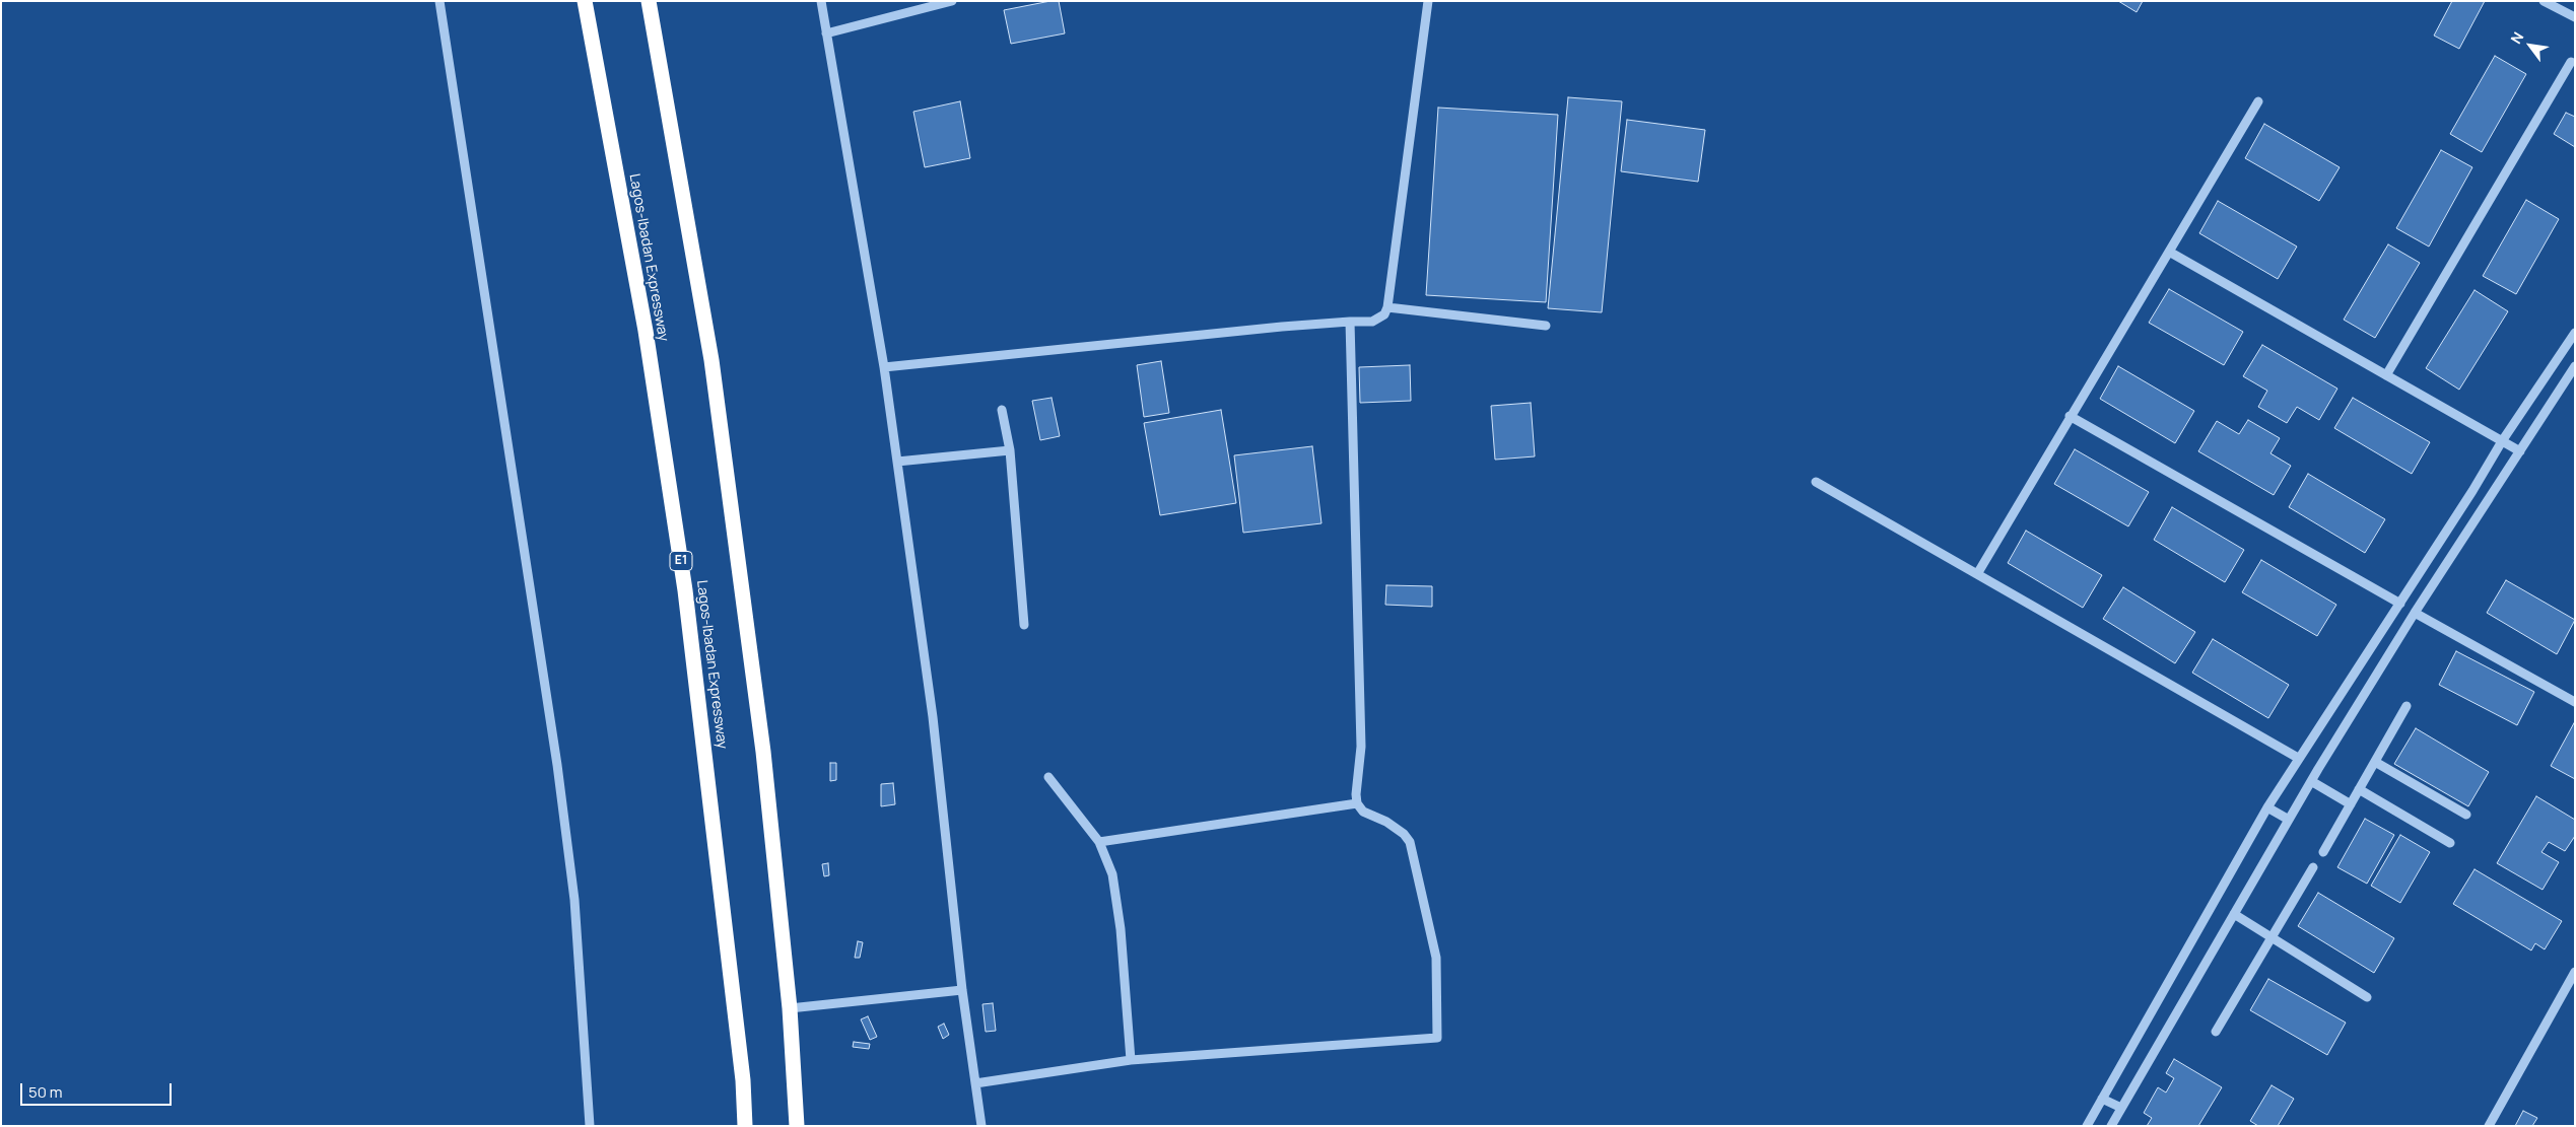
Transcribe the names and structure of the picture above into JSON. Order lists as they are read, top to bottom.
{
  "streets": {
    "highway": ["Lagos-Ibadan Expressway", "E1"]
  },
  "scale_bar": "50 m",
  "north": "top left"
}
